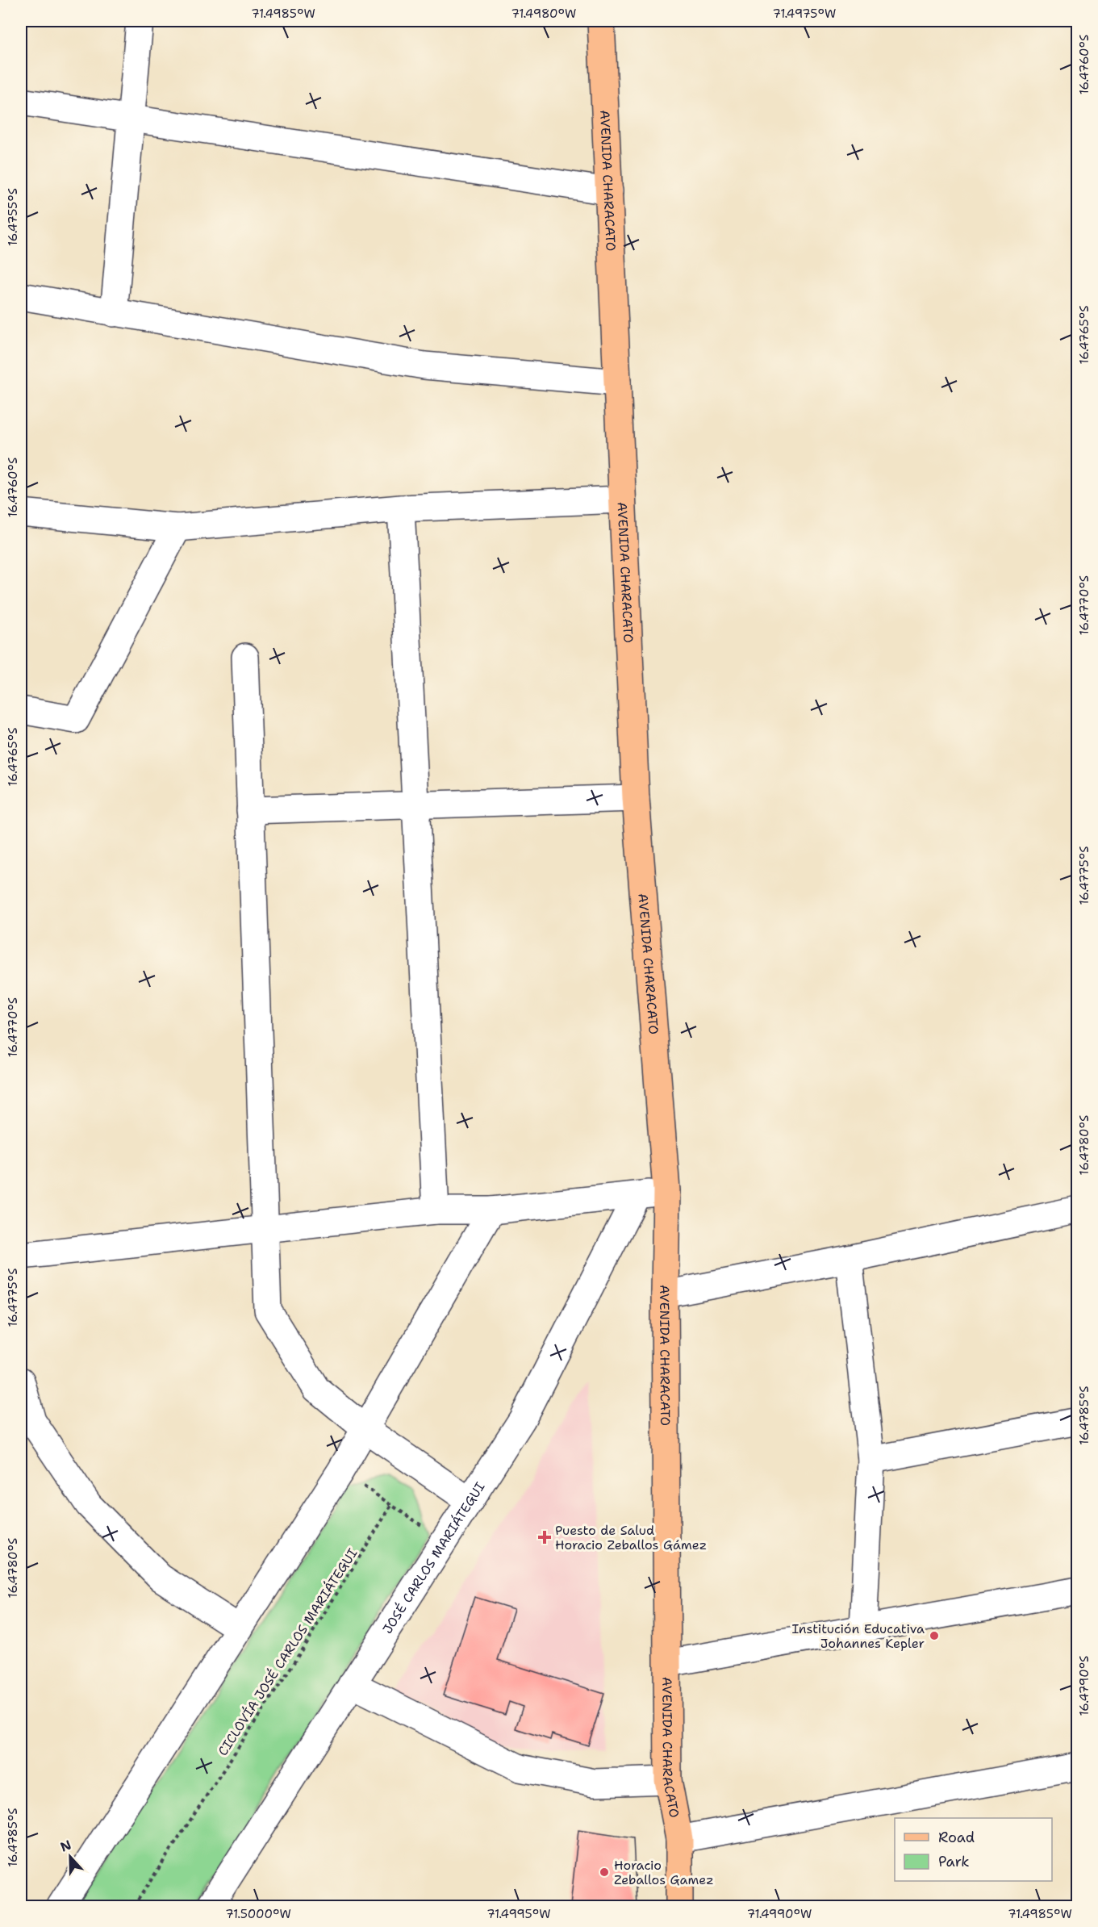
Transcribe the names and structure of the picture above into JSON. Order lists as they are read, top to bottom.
{
  "streets": {
    "main road": ["AVENIDA CHARACATO"],
    "street": ["JOSÉ CARLOS MARIÁTEGUI"],
    "path": ["CICLOVÍA JOSÉ CARLOS MARIÁTEGUI"]
  },
  "places": {
    "health": ["Puesto de Salud Horacio Zeballos Gámez"],
    "other": ["Institución Educativa Johannes Kepler", "Horacio Zeballos Gamez"]
  },
  "legend": ["Road", "Park"],
  "north": "top",
  "coordinates": [
    "71.4985°W",
    "71.4980°W",
    "71.4975°W",
    "16.4760°S",
    "16.4755°S",
    "16.4765°S",
    "16.4770°S",
    "16.4775°S",
    "16.4780°S",
    "16.4785°S",
    "16.4790°S",
    "71.5000°W",
    "71.4995°W",
    "71.4990°W"
  ]
}
